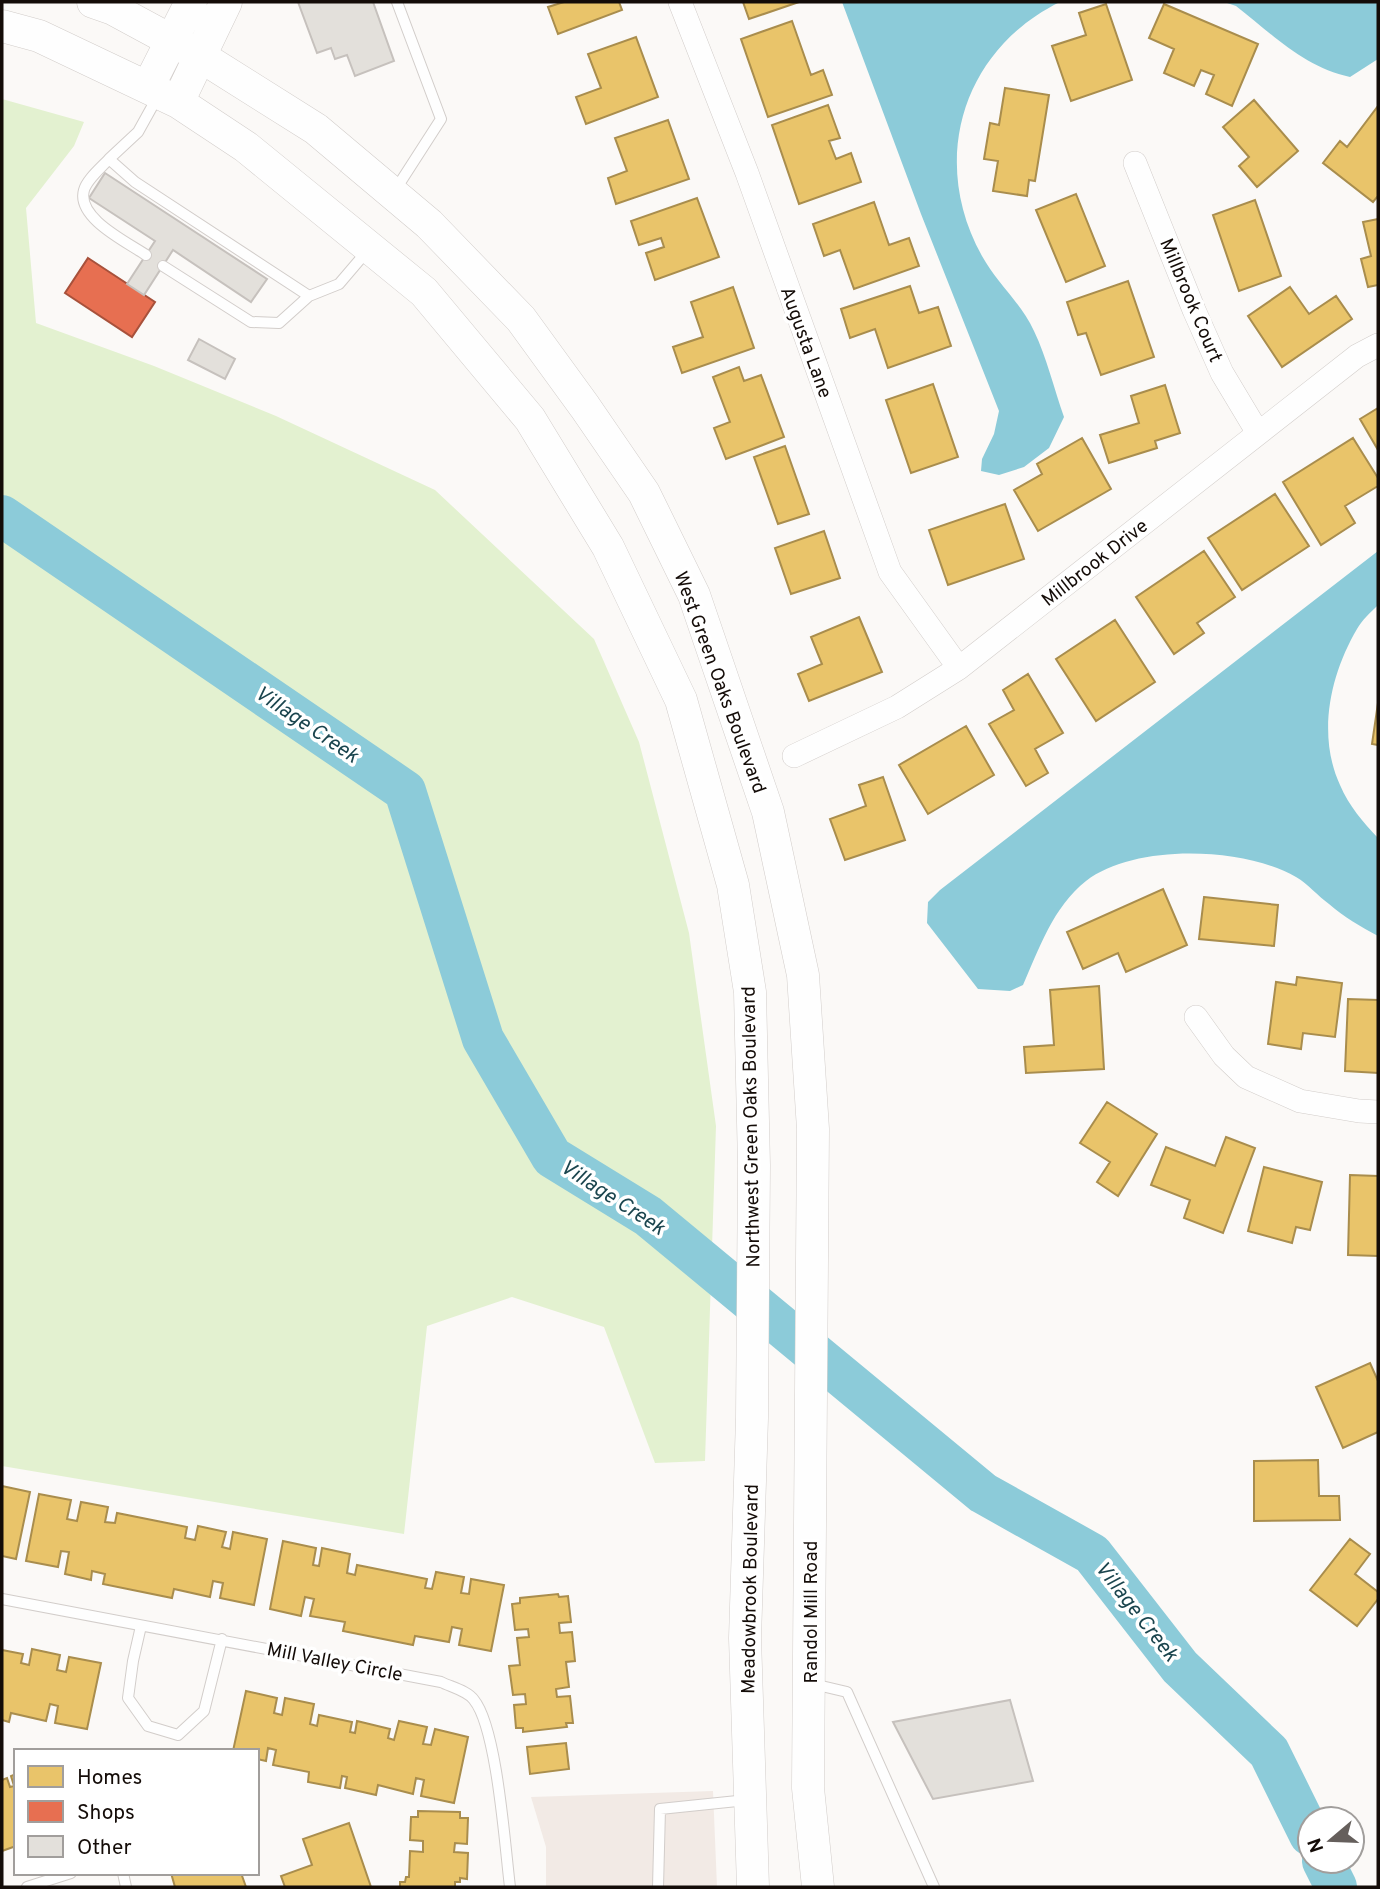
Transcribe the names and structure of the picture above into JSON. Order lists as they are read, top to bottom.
{
  "streets": {
    "main road": [
      "West Green Oaks Boulevard",
      "Northwest Green Oaks Boulevard",
      "Meadowbrook Boulevard",
      "Randol Mill Road"
    ],
    "street": ["Millbrook Court", "Augusta Lane", "Millbrook Drive"],
    "lane": ["Mill Valley Circle"]
  },
  "crossings": [
    ["Millbrook Court", "Millbrook Drive"],
    ["Augusta Lane", "Millbrook Drive"],
    ["West Green Oaks Boulevard", "Randol Mill Road"],
    ["Northwest Green Oaks Boulevard", "Meadowbrook Boulevard"]
  ],
  "water": ["Village Creek"],
  "legend": ["Homes", "Shops", "Other"],
  "north": "left"
}
